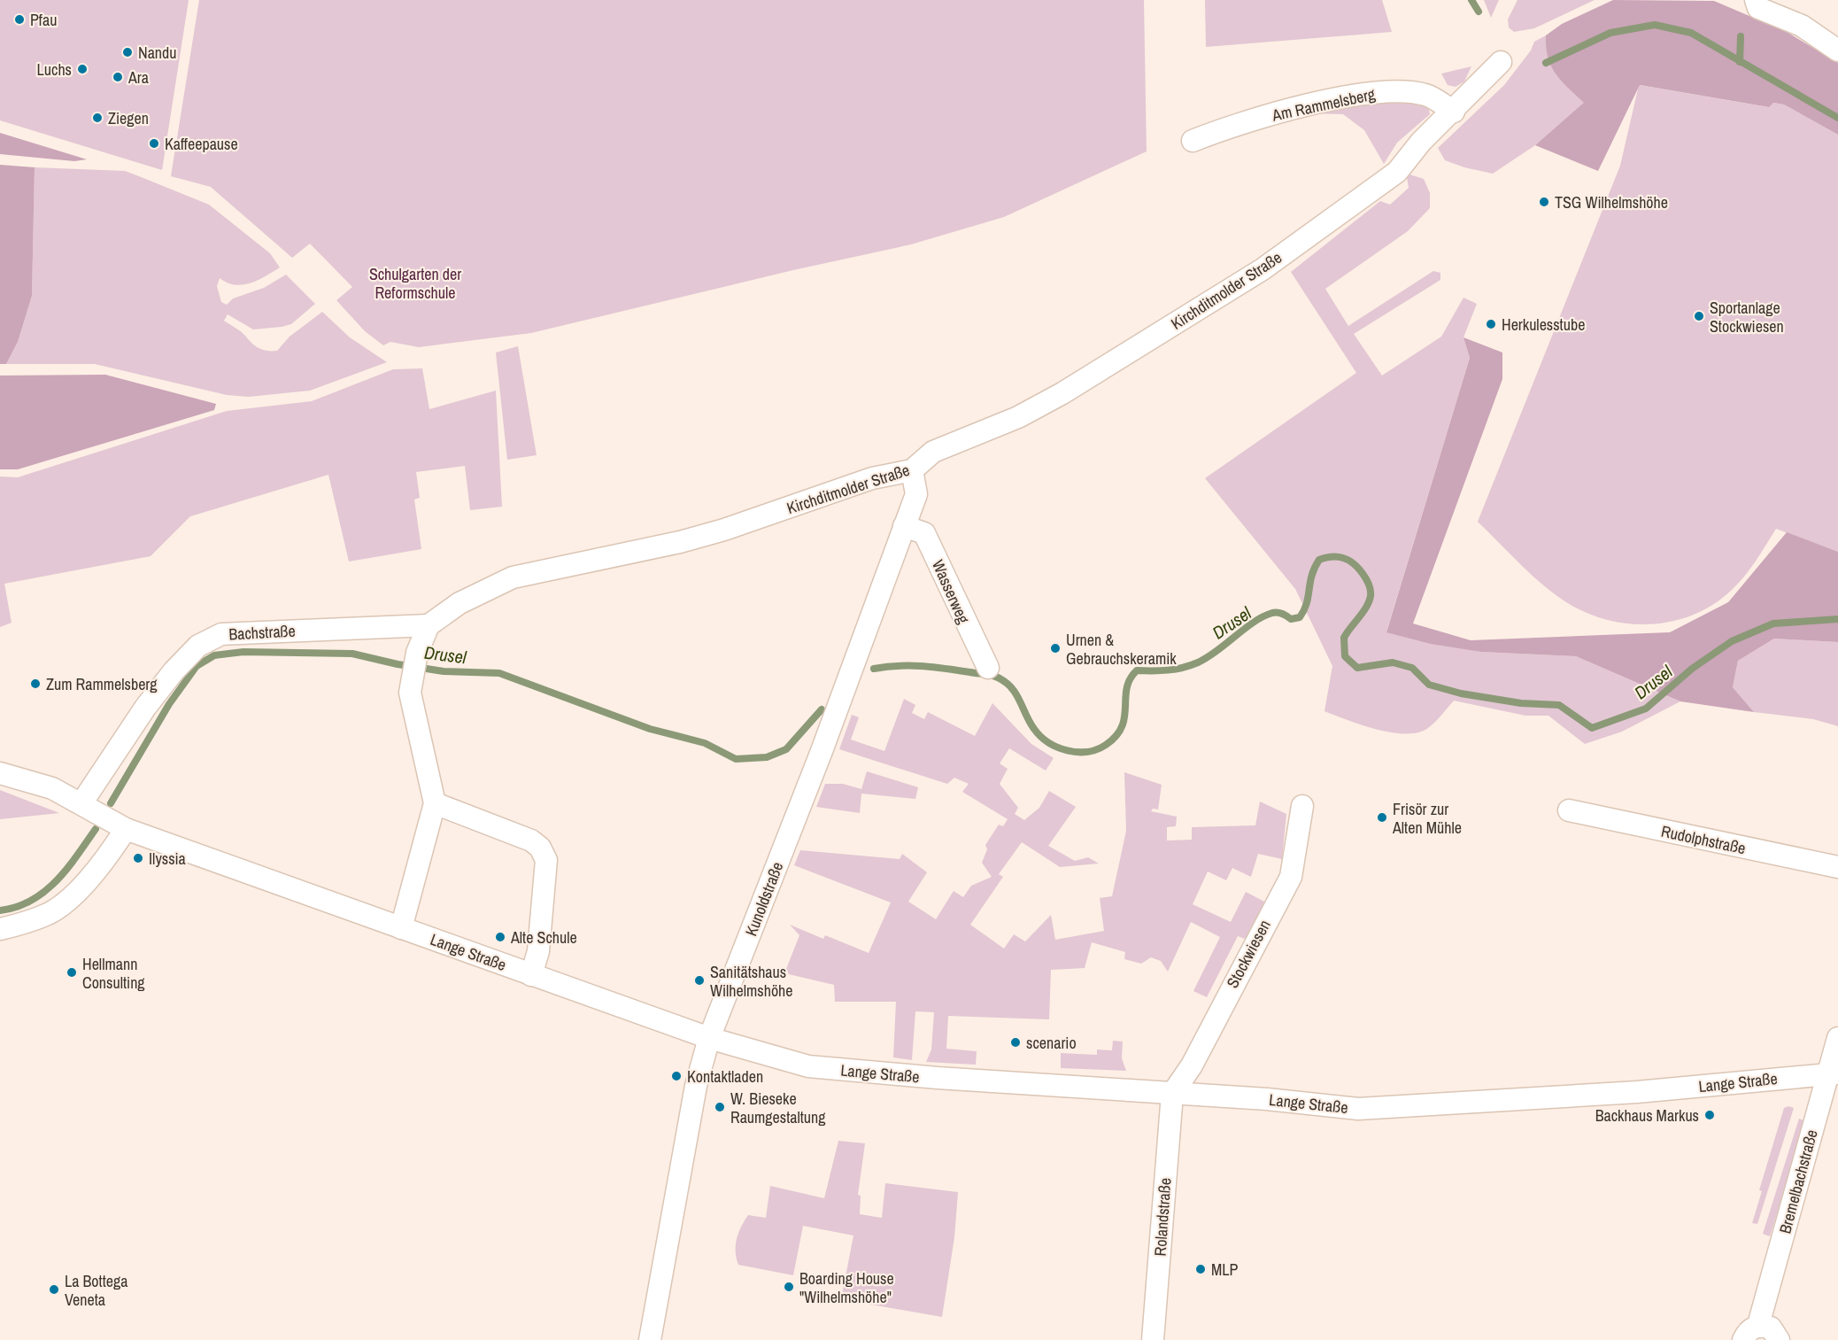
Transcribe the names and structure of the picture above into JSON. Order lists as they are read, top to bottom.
{
  "streets": {
    "street": [
      "Am Rammelsberg",
      "Kirchditmolder Straße",
      "Wasserweg",
      "Bachstraße",
      "Rudolphstraße",
      "Kunoldstraße",
      "Lange Straße",
      "Stockwiesen",
      "Bremelbachstraße",
      "Rolandstraße"
    ]
  },
  "crossings": [
    ["Am Rammelsberg", "Kirchditmolder Straße"],
    ["Kirchditmolder Straße", "Bachstraße"],
    ["Kirchditmolder Straße", "Kunoldstraße"],
    ["Wasserweg", "Kunoldstraße"],
    ["Bachstraße", "Lange Straße"],
    ["Kunoldstraße", "Lange Straße"],
    ["Lange Straße", "Stockwiesen"],
    ["Lange Straße", "Bremelbachstraße"],
    ["Lange Straße", "Rolandstraße"],
    ["Stockwiesen", "Rolandstraße"]
  ],
  "water": ["Drusel"],
  "parks": ["Schulgarten der Reformschule"],
  "places": [
    "Pfau",
    "Nandu",
    "Luchs",
    "Ara",
    "Ziegen",
    "Kaffeepause",
    "TSG Wilhelmshöhe",
    "Sportanlage Stockwiesen",
    "Herkulesstube",
    "Urnen & Gebrauchskeramik",
    "Zum Rammelsberg",
    "Frisör zur Alten Mühle",
    "Ilyssia",
    "Alte Schule",
    "Hellmann Consulting",
    "Sanitätshaus Wilhelmshöhe",
    "scenario",
    "Kontaktladen",
    "W. Bieseke Raumgestaltung",
    "Backhaus Markus",
    "MLP",
    "Boarding House \"Wilhelmshöhe\"",
    "La Bottega Veneta"
  ]
}
